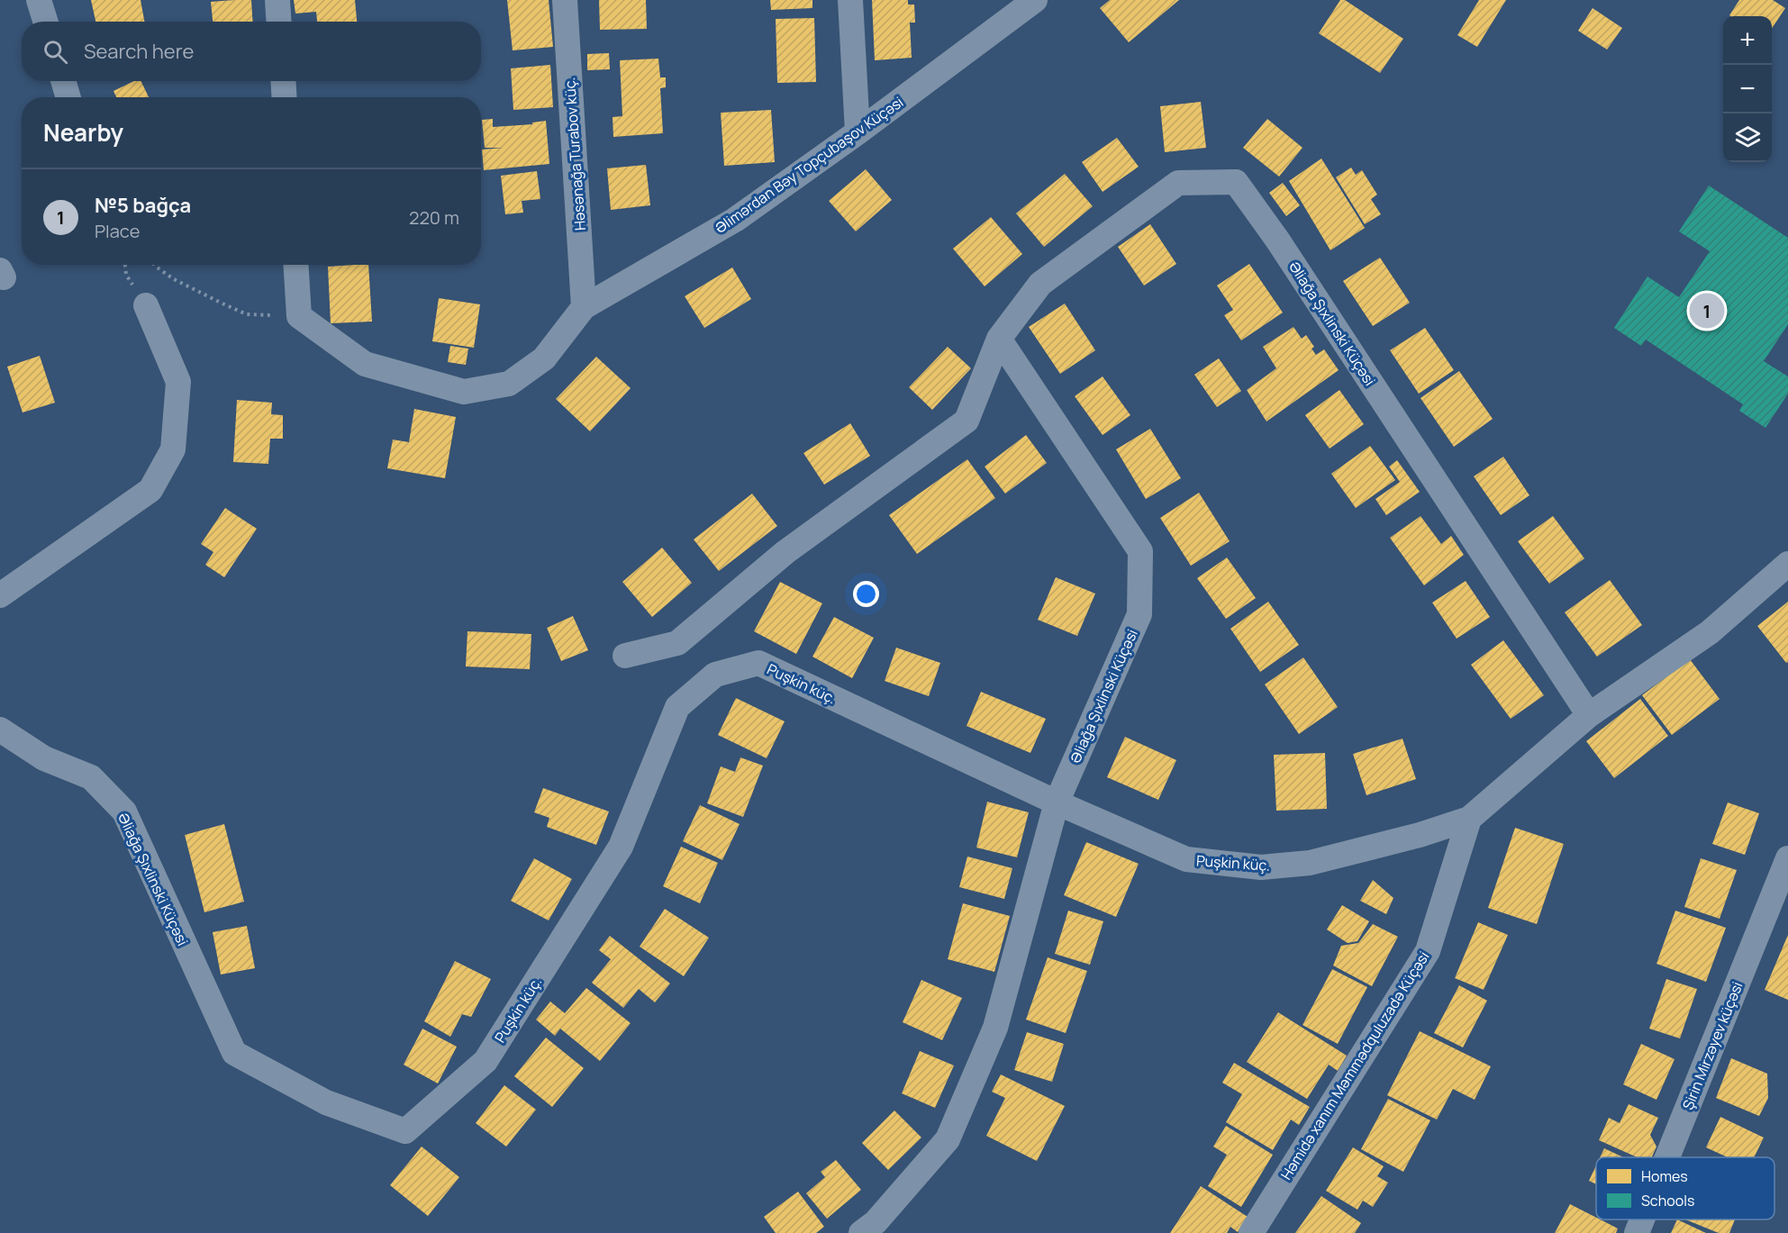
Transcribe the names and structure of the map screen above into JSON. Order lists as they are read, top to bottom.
{
  "streets": {
    "street": [
      "Həsənağa Turabov küç.",
      "Əlimərdan Bəy Topçubaşov Küçəsi",
      "Əliağa Şıxlinski Küçəsi",
      "Puşkin küç.",
      "Şirin Mirzəyev küçəsi",
      "Həmidə xanım Məmmədquluzadə Küçəsi"
    ]
  },
  "crossings": [
    ["Həsənağa Turabov küç.", "Əlimərdan Bəy Topçubaşov Küçəsi"],
    ["Əliağa Şıxlinski Küçəsi", "Puşkin küç."],
    ["Puşkin küç.", "Həmidə xanım Məmmədquluzadə Küçəsi"]
  ],
  "legend": ["Homes", "Schools"],
  "page": {
    "map_buttons": ["+", "−"],
    "search": "Search here",
    "heading": "Nearby",
    "list": [
      {
        "mark": "1",
        "name": "№5 bağça",
        "note": "Place",
        "value": "220 m"
      }
    ],
    "pins": "1"
  }
}
